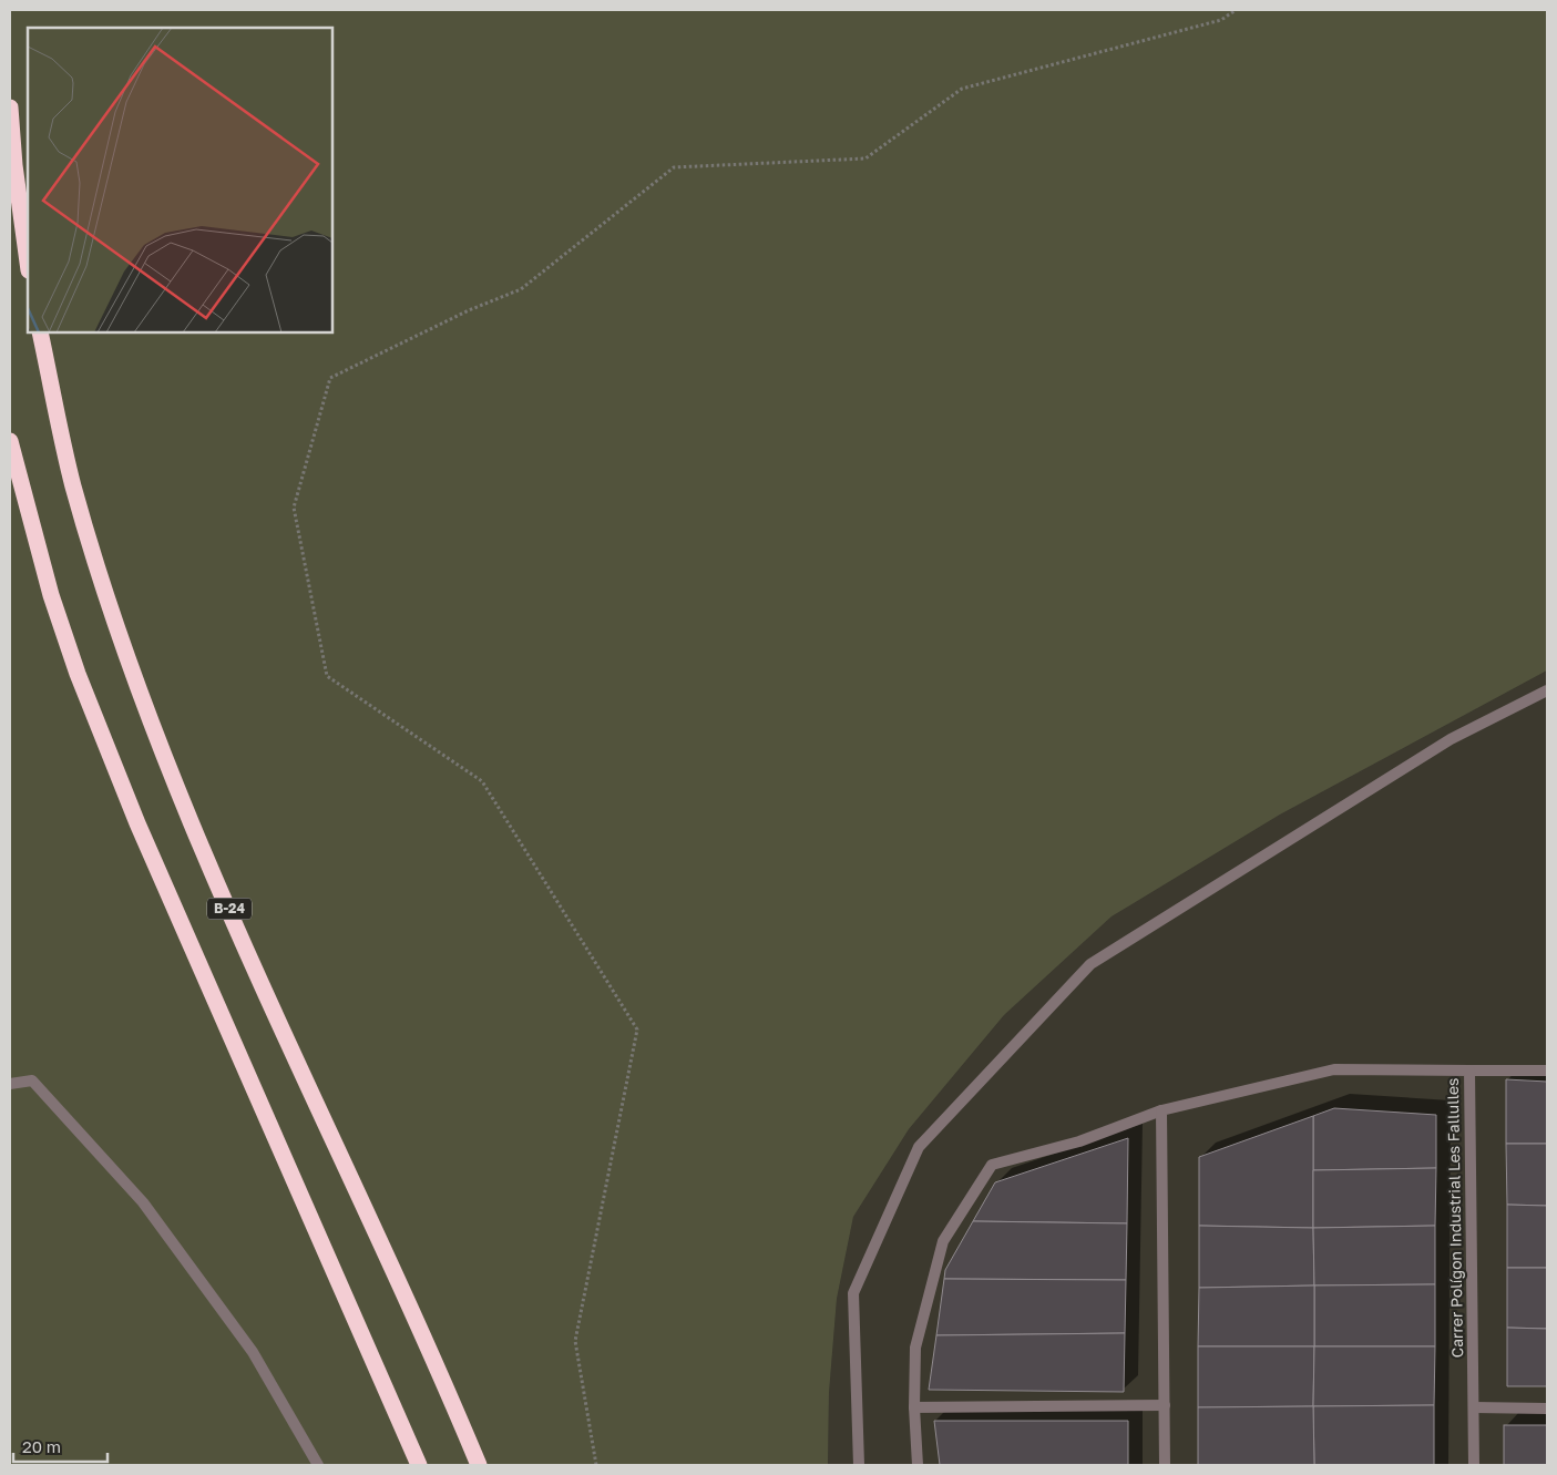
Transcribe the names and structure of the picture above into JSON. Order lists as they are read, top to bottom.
{
  "streets": {
    "highway": ["B-24"],
    "street": ["Carrer Polígon Industrial Les Fallulles"]
  },
  "scale_bar": "20 m"
}
